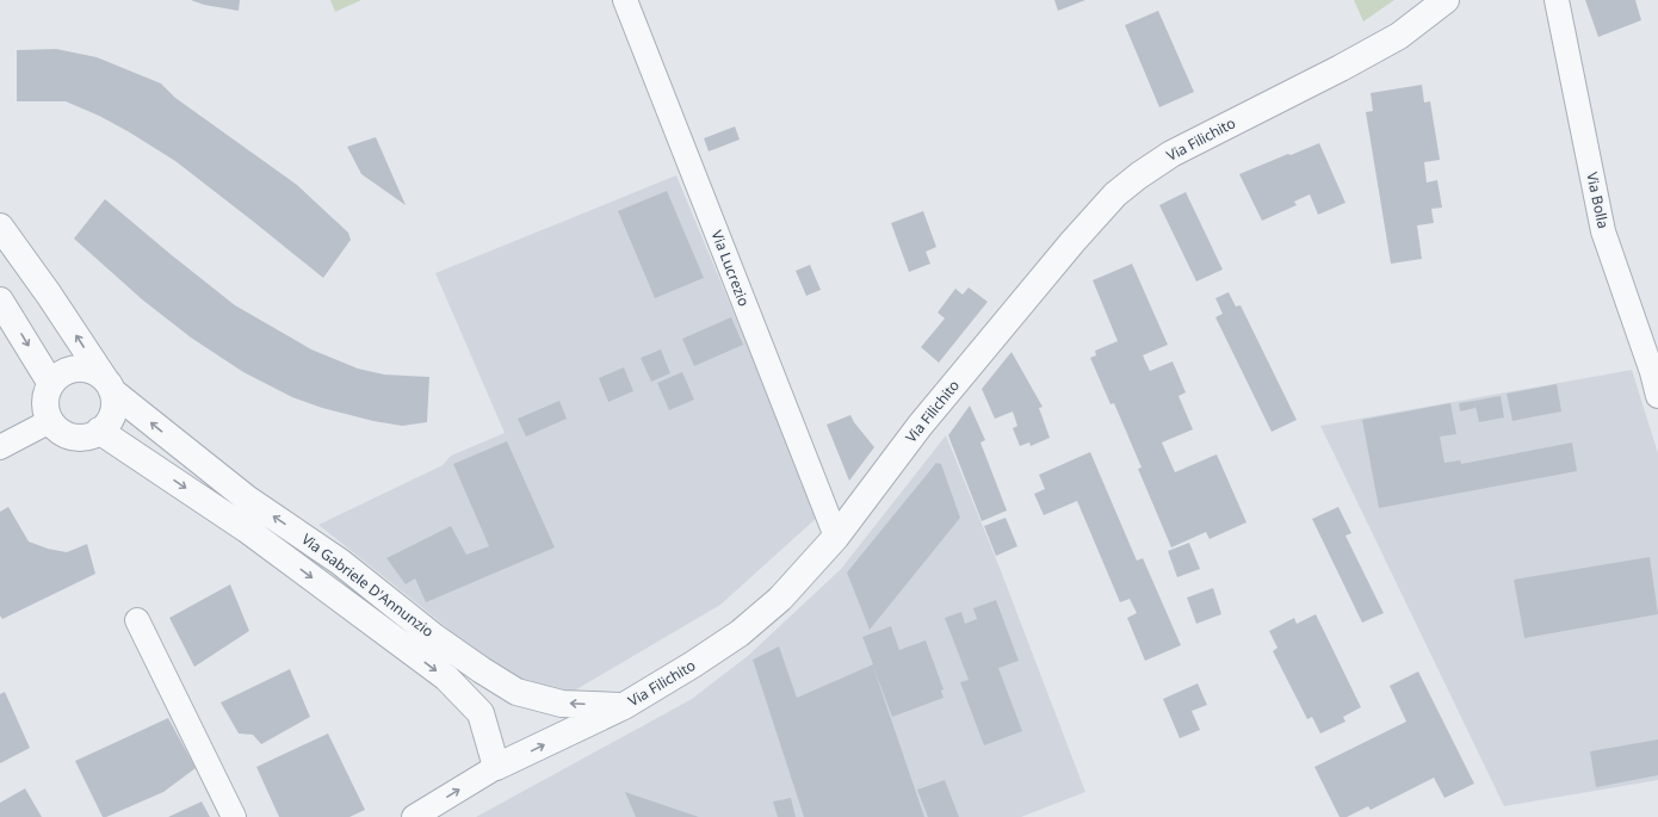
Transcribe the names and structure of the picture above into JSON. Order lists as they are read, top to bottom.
{
  "streets": {
    "street": [
      "Via Filichito",
      "Via Bolla",
      "Via Lucrezio",
      "Via Gabriele D'Annunzio"
    ]
  },
  "crossings": [
    ["Via Filichito", "Via Lucrezio"],
    ["Via Filichito", "Via Gabriele D'Annunzio"]
  ]
}
